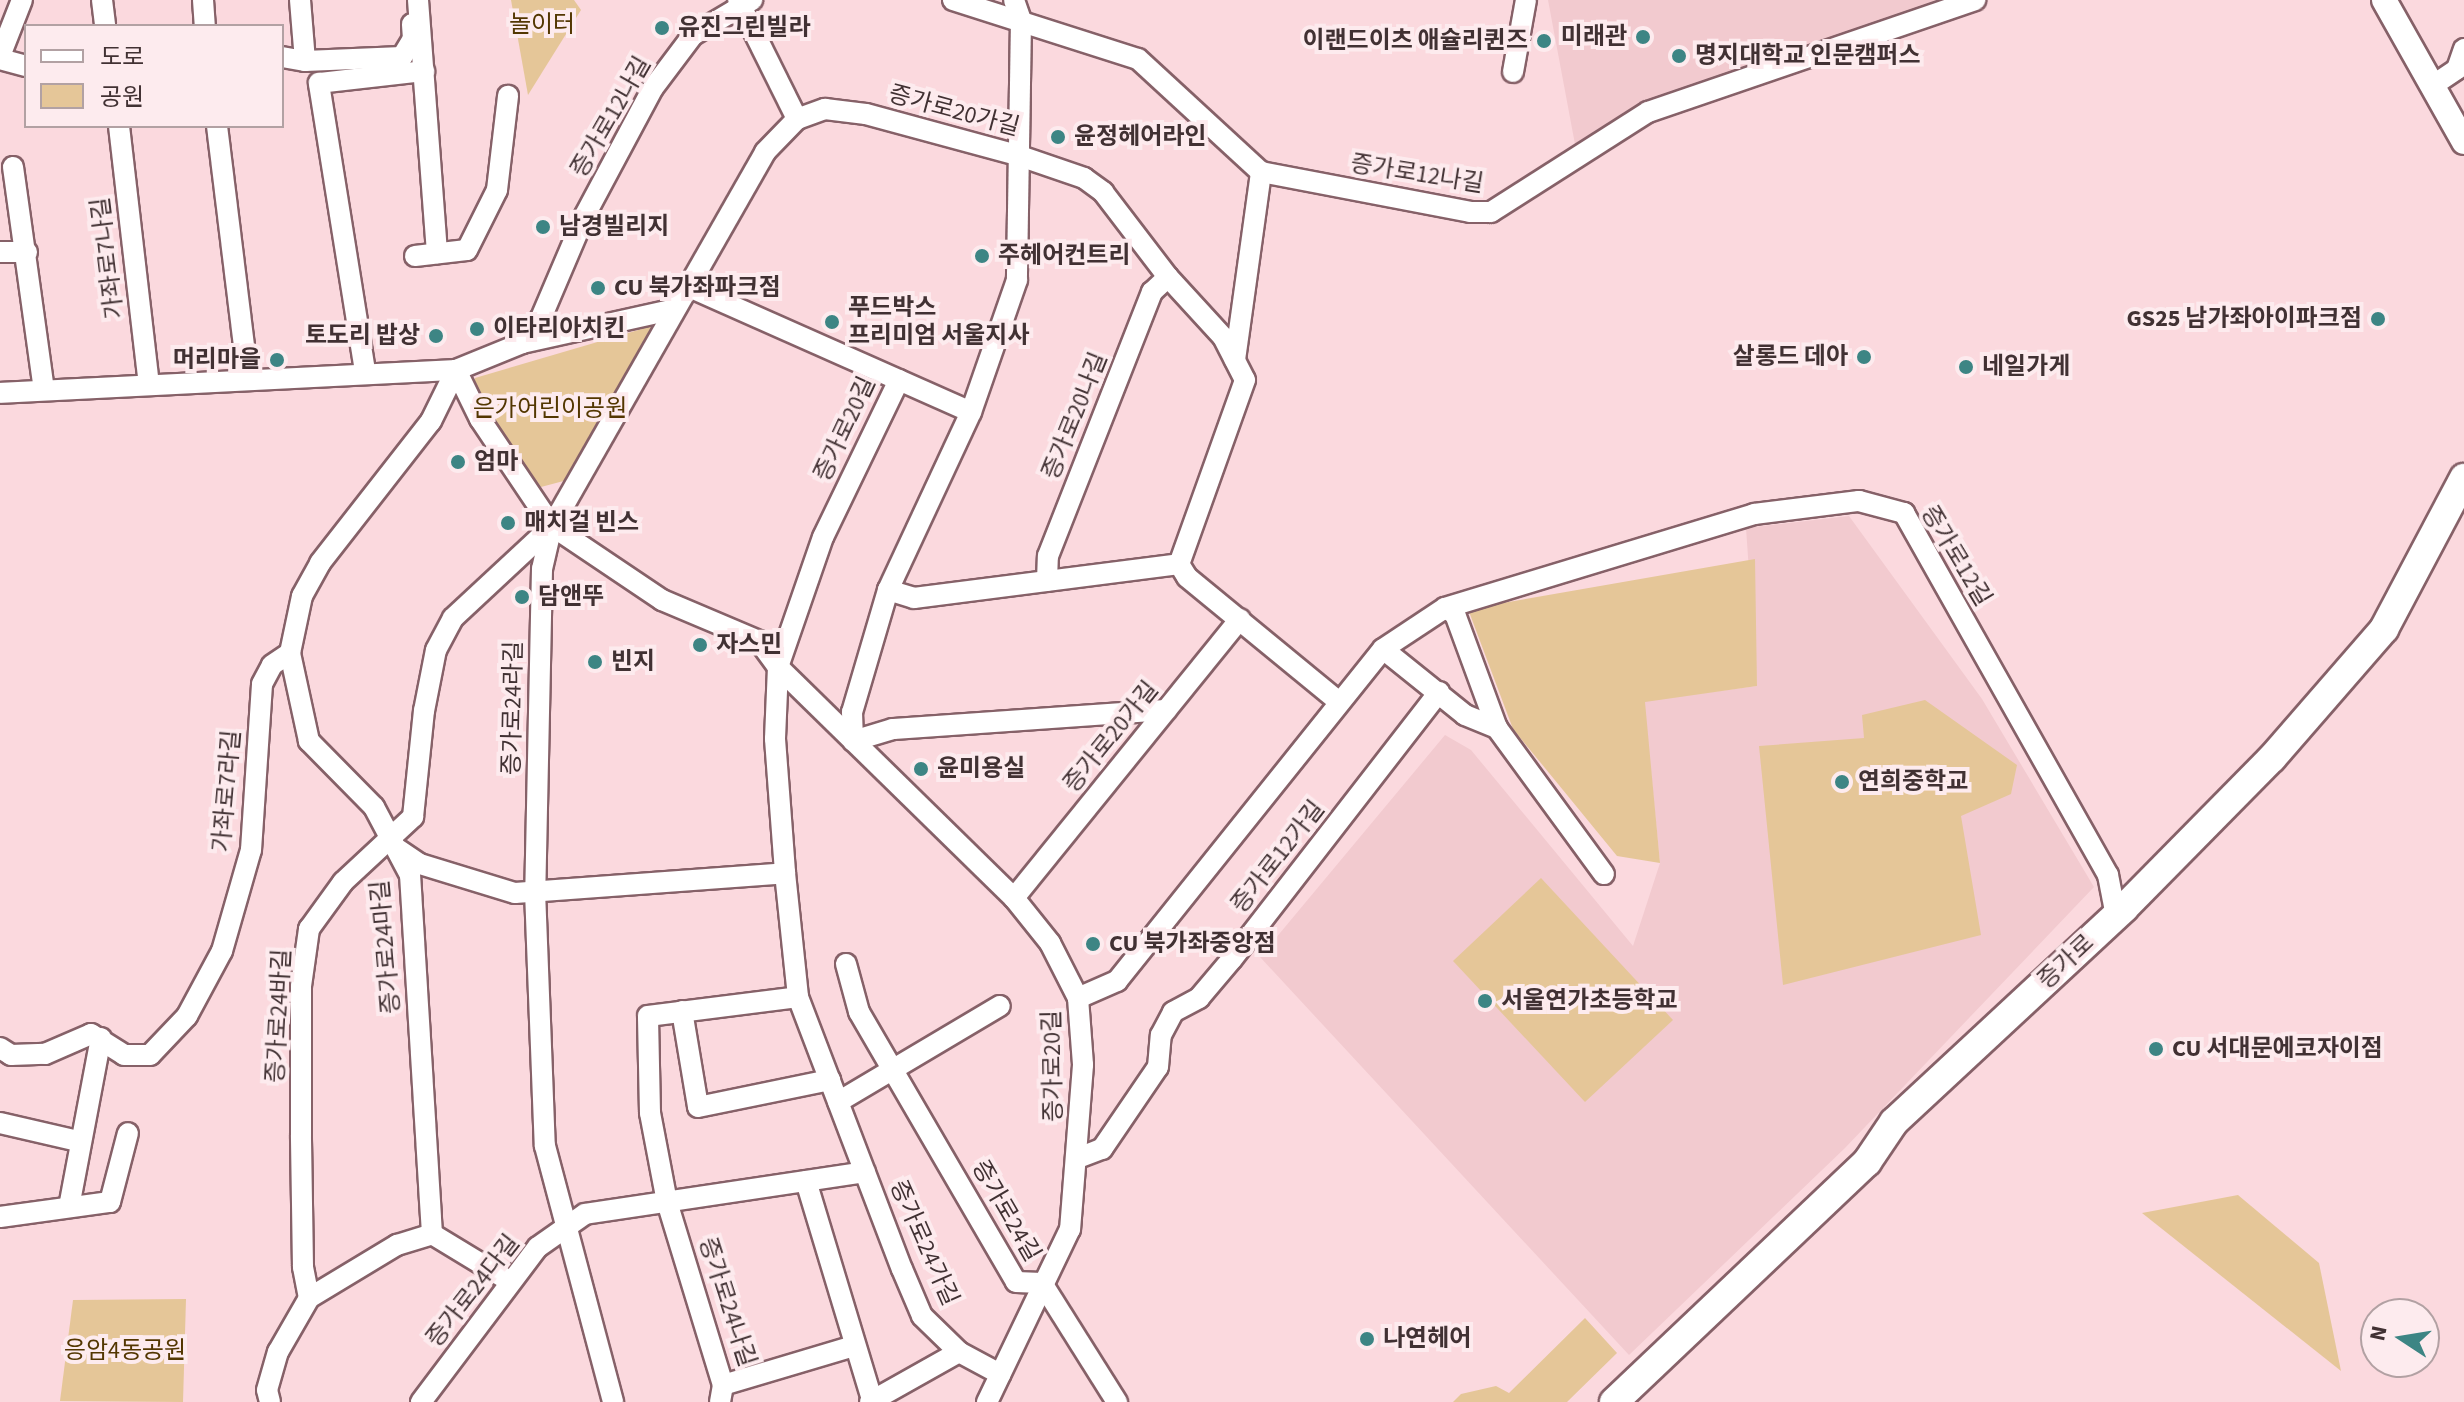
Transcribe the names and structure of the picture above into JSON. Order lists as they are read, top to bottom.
{
  "streets": {
    "main road": ["증가로"],
    "street": [
      "증가로20가길",
      "증가로12나길",
      "가좌로7나길",
      "증가로20나길",
      "증가로20길",
      "증가로12길",
      "증가로24라길",
      "가좌로7라길",
      "증가로12가길",
      "증가로24마길",
      "증가로24바길",
      "증가로24길",
      "증가로24가길",
      "증가로24다길",
      "증가로24나길"
    ]
  },
  "crossings": [
    ["증가로20가길", "증가로12나길"],
    ["증가로20가길", "증가로20나길"],
    ["증가로20가길", "증가로20길"],
    ["증가로20길", "증가로24라길"],
    ["증가로20길", "증가로12가길"],
    ["증가로20길", "증가로24마길"],
    ["증가로20길", "증가로24길"],
    ["증가로20길", "증가로24가길"],
    ["증가로12길", "증가로12가길"],
    ["증가로12길", "증가로"],
    ["증가로24라길", "증가로24마길"],
    ["증가로24라길", "증가로24다길"],
    ["증가로24마길", "증가로24바길"],
    ["증가로24길", "증가로24가길"],
    ["증가로24가길", "증가로24다길"],
    ["증가로24다길", "증가로24나길"]
  ],
  "parks": ["놀이터", "은가어린이공원", "응암4동공원"],
  "places": [
    "유진그린빌라",
    "미래관",
    "이랜드이츠 애슐리퀸즈",
    "명지대학교 인문캠퍼스",
    "윤정헤어라인",
    "남경빌리지",
    "주헤어컨트리",
    "CU 북가좌파크점",
    "GS25 남가좌아이파크점",
    "푸드박스 프리미엄 서울지사",
    "이타리아치킨",
    "토도리 밥상",
    "살롱드 데아",
    "머리마을",
    "네일가게",
    "엄마",
    "매치걸 빈스",
    "담앤뚜",
    "자스민",
    "빈지",
    "윤미용실",
    "연희중학교",
    "CU 북가좌중앙점",
    "서울연가초등학교",
    "CU 서대문에코자이점",
    "나연헤어"
  ],
  "legend": ["도로", "공원"],
  "north": "left"
}
